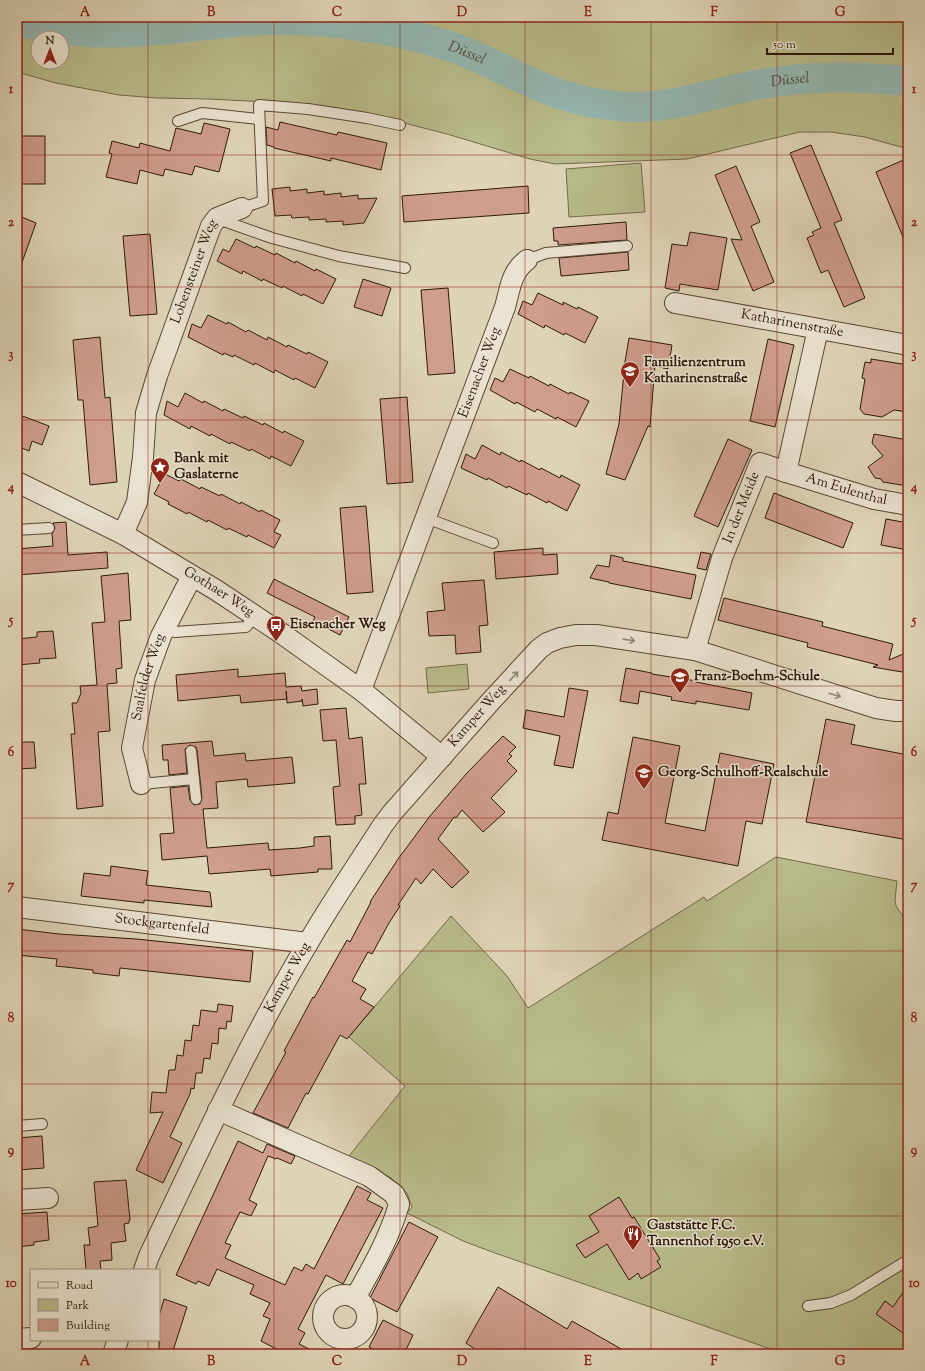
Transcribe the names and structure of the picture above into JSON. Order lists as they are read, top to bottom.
{
  "streets": {
    "street": [
      "Lobensteiner Weg",
      "Katharinenstraße",
      "Eisenacher Weg",
      "Am Eulenthal",
      "In der Meide",
      "Gothaer Weg",
      "Saalfelder Weg",
      "Kamper Weg",
      "Stockgartenfeld"
    ]
  },
  "crossings": [
    ["Lobensteiner Weg", "Gothaer Weg"],
    ["Eisenacher Weg", "Gothaer Weg"],
    ["Am Eulenthal", "In der Meide"],
    ["In der Meide", "Kamper Weg"],
    ["Gothaer Weg", "Saalfelder Weg"],
    ["Gothaer Weg", "Kamper Weg"],
    ["Kamper Weg", "Stockgartenfeld"]
  ],
  "one_way": ["Kamper Weg"],
  "water": ["Düssel"],
  "places": {
    "school or university": ["Familienzentrum Katharinenstraße", "Franz-Boehm-Schule", "Georg-Schulhoff-Realschule"],
    "place": ["Bank mit Gaslaterne"],
    "bus stop": ["Eisenacher Weg"],
    "restaurant": ["Gaststätte F.C. Tannenhof 1950 e.V."]
  },
  "legend": ["Road", "Park", "Building"],
  "scale_bar": "50 m",
  "north": "top",
  "grid": {
    "columns": [
      "A",
      "B",
      "C",
      "D",
      "E",
      "F",
      "G"
    ],
    "rows": [
      "1",
      "2",
      "3",
      "4",
      "5",
      "6",
      "7",
      "8",
      "9",
      "10"
    ]
  }
}
